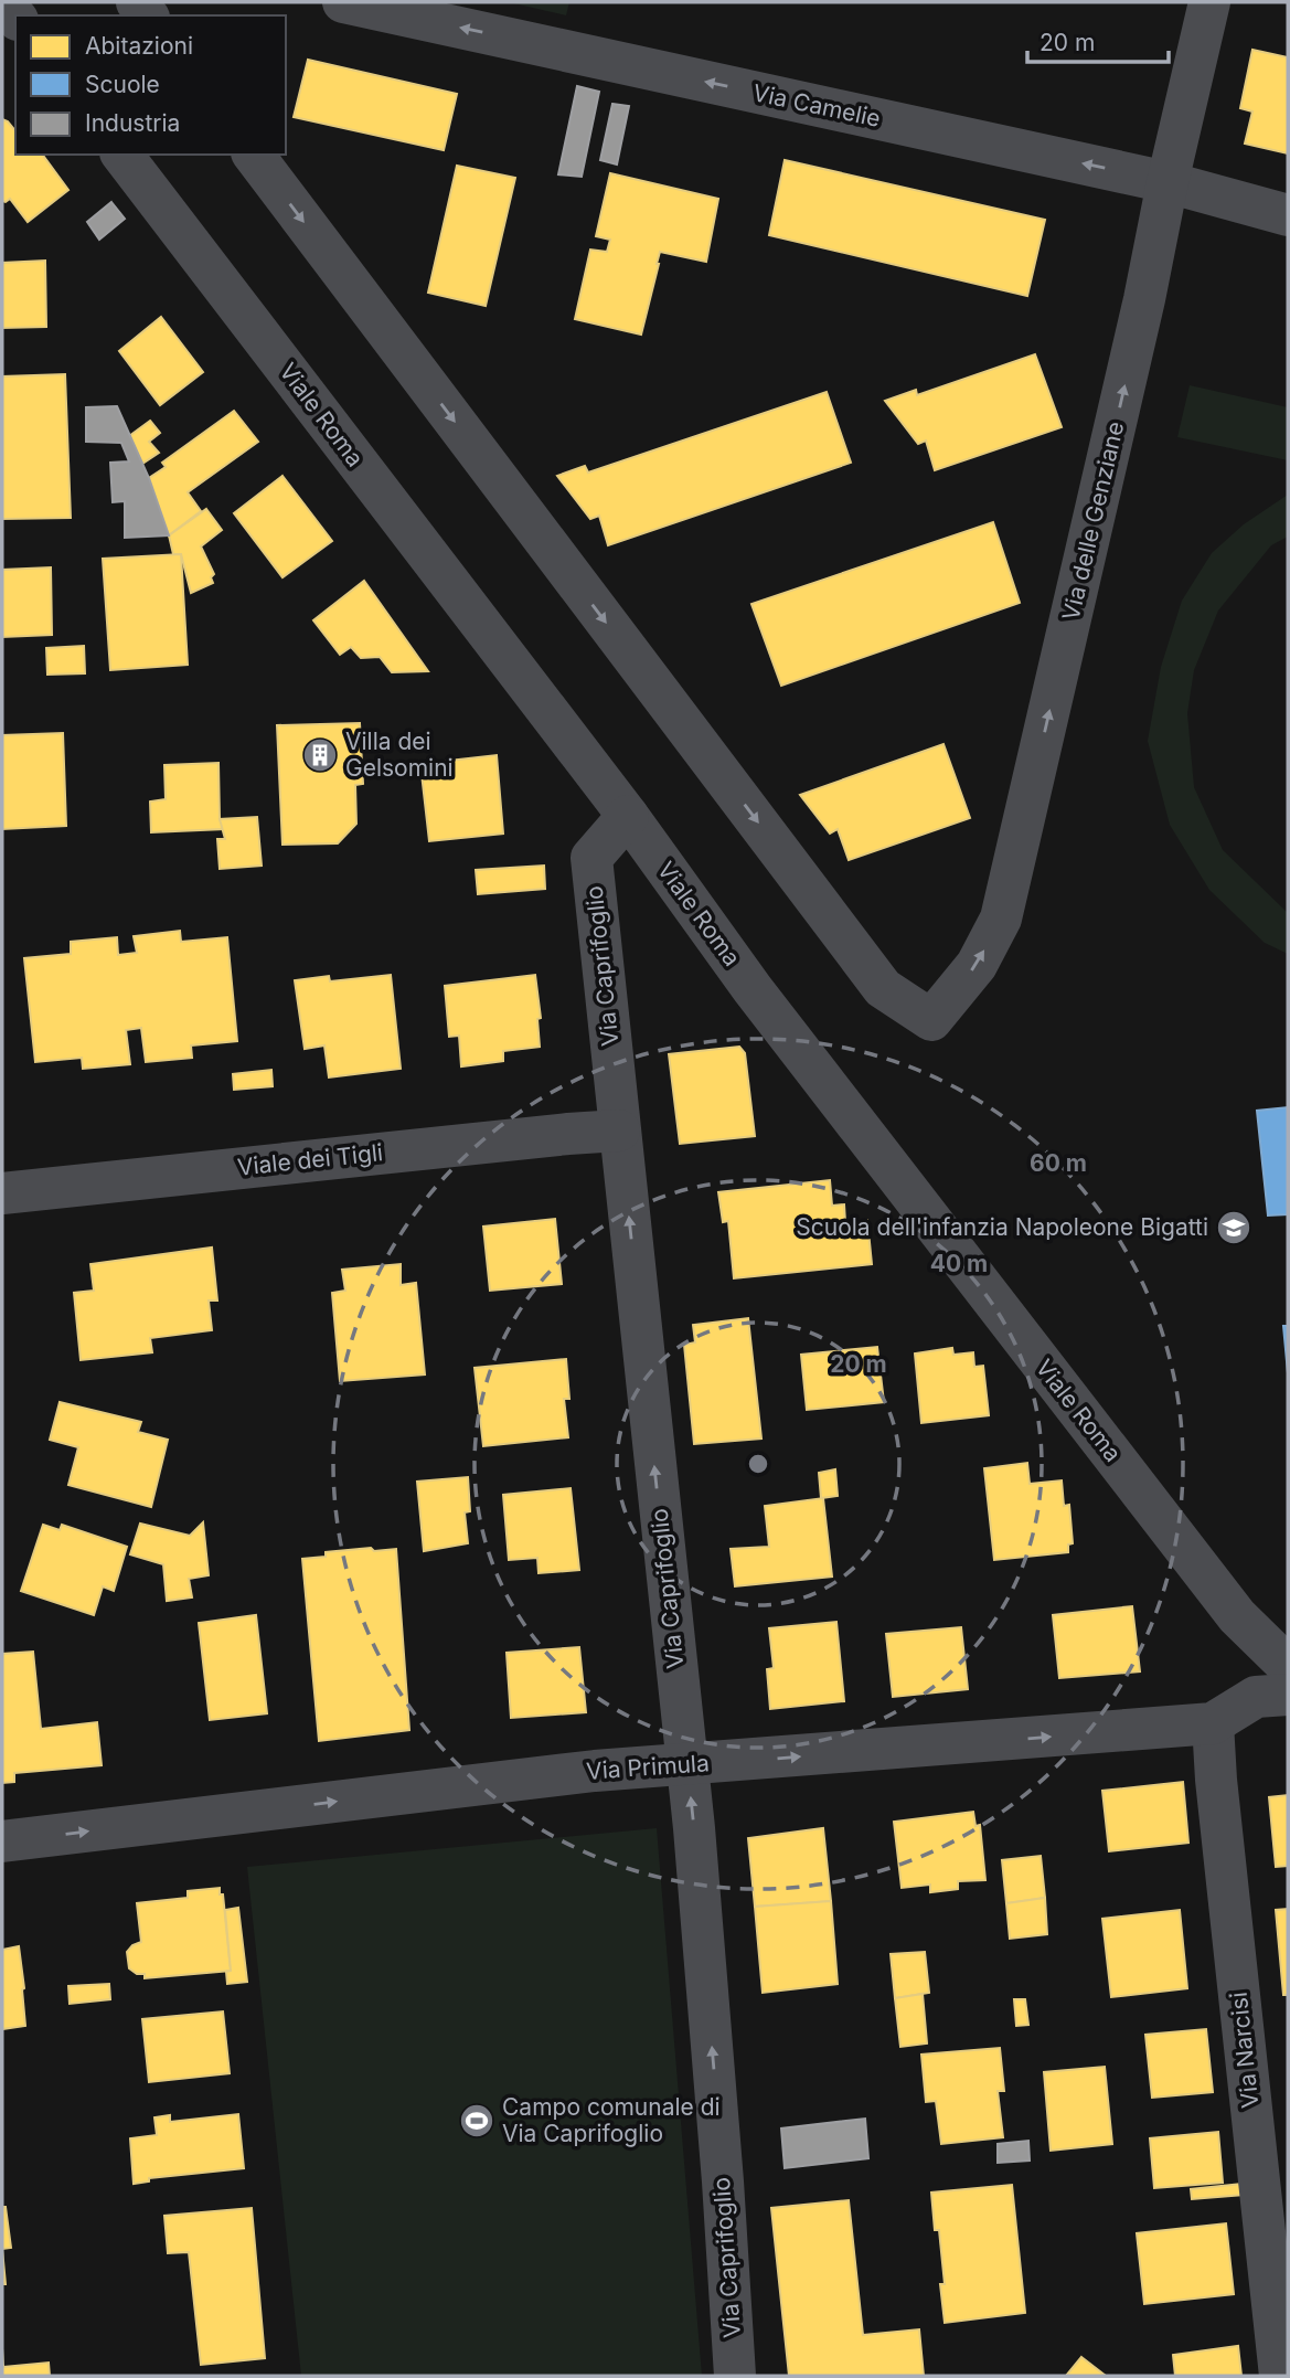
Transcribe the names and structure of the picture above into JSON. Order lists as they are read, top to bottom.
{
  "streets": {
    "street": [
      "Via Camelie",
      "Viale Roma",
      "Via delle Genziane",
      "Via Caprifoglio",
      "Viale dei Tigli",
      "Via Primula",
      "Via Narcisi"
    ]
  },
  "crossings": [
    ["Via Camelie", "Via delle Genziane"],
    ["Viale Roma", "Via Caprifoglio"],
    ["Via Caprifoglio", "Viale dei Tigli"],
    ["Via Caprifoglio", "Via Primula"],
    ["Via Primula", "Via Narcisi"]
  ],
  "one_way": ["Via Camelie", "Via Caprifoglio", "Via Primula"],
  "places": {
    "building": ["Villa dei Gelsomini"],
    "school or university": ["Scuola dell'infanzia Napoleone Bigatti"],
    "sports": ["Campo comunale di Via Caprifoglio"]
  },
  "legend": ["Abitazioni", "Scuole", "Industria"],
  "scale_bar": "20 m",
  "rings": ["60 m", "40 m", "20 m"]
}
